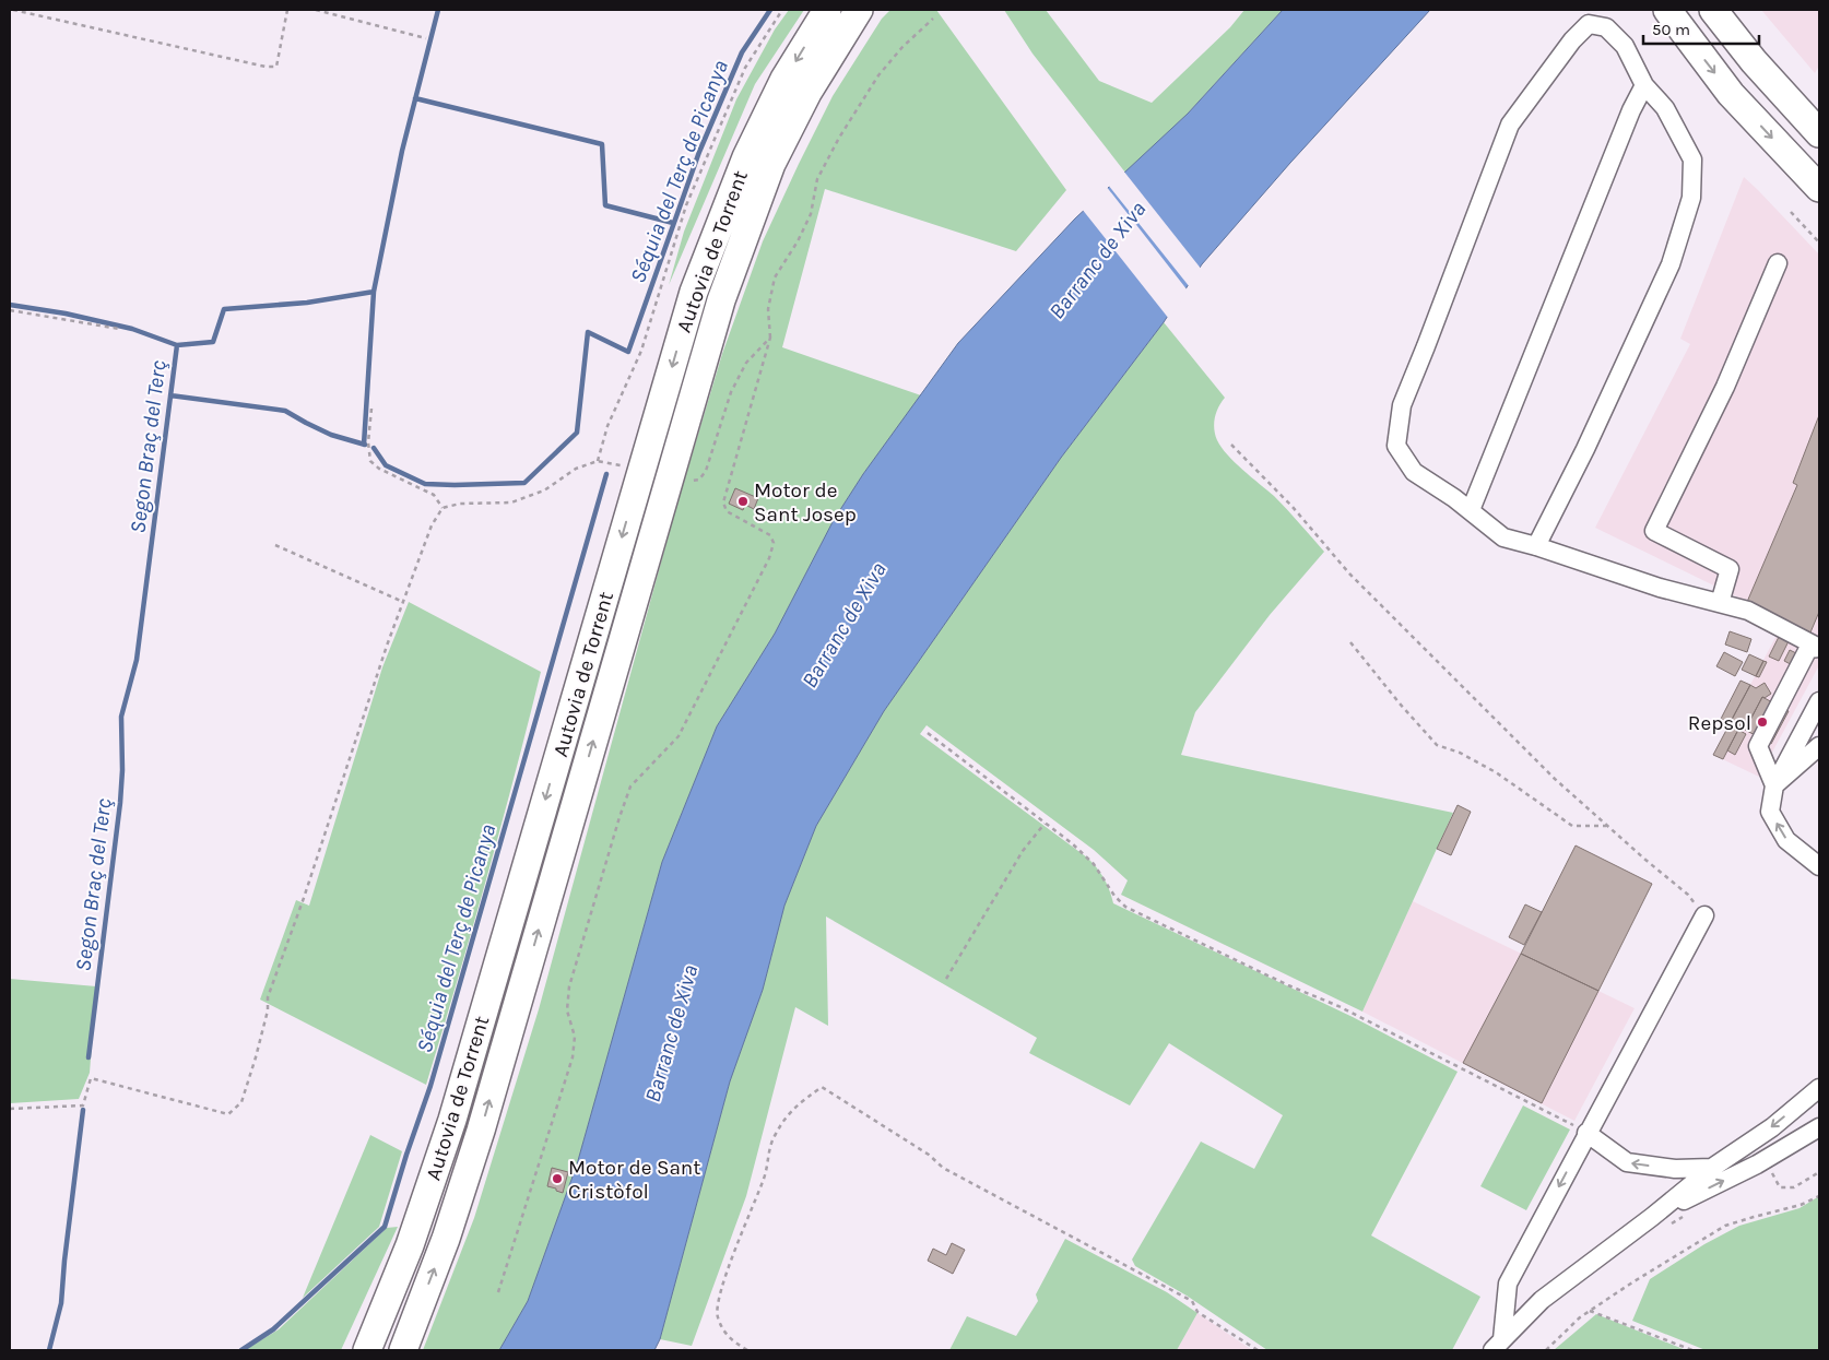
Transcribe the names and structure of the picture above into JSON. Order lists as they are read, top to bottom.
{
  "streets": {
    "highway": ["Autovia de Torrent"]
  },
  "water": ["Séquia del Terç de Picanya", "Barranc de Xiva", "Segon Braç del Terç"],
  "places": ["Motor de Sant Josep", "Repsol", "Motor de Sant Cristòfol"],
  "scale_bar": "50 m"
}
